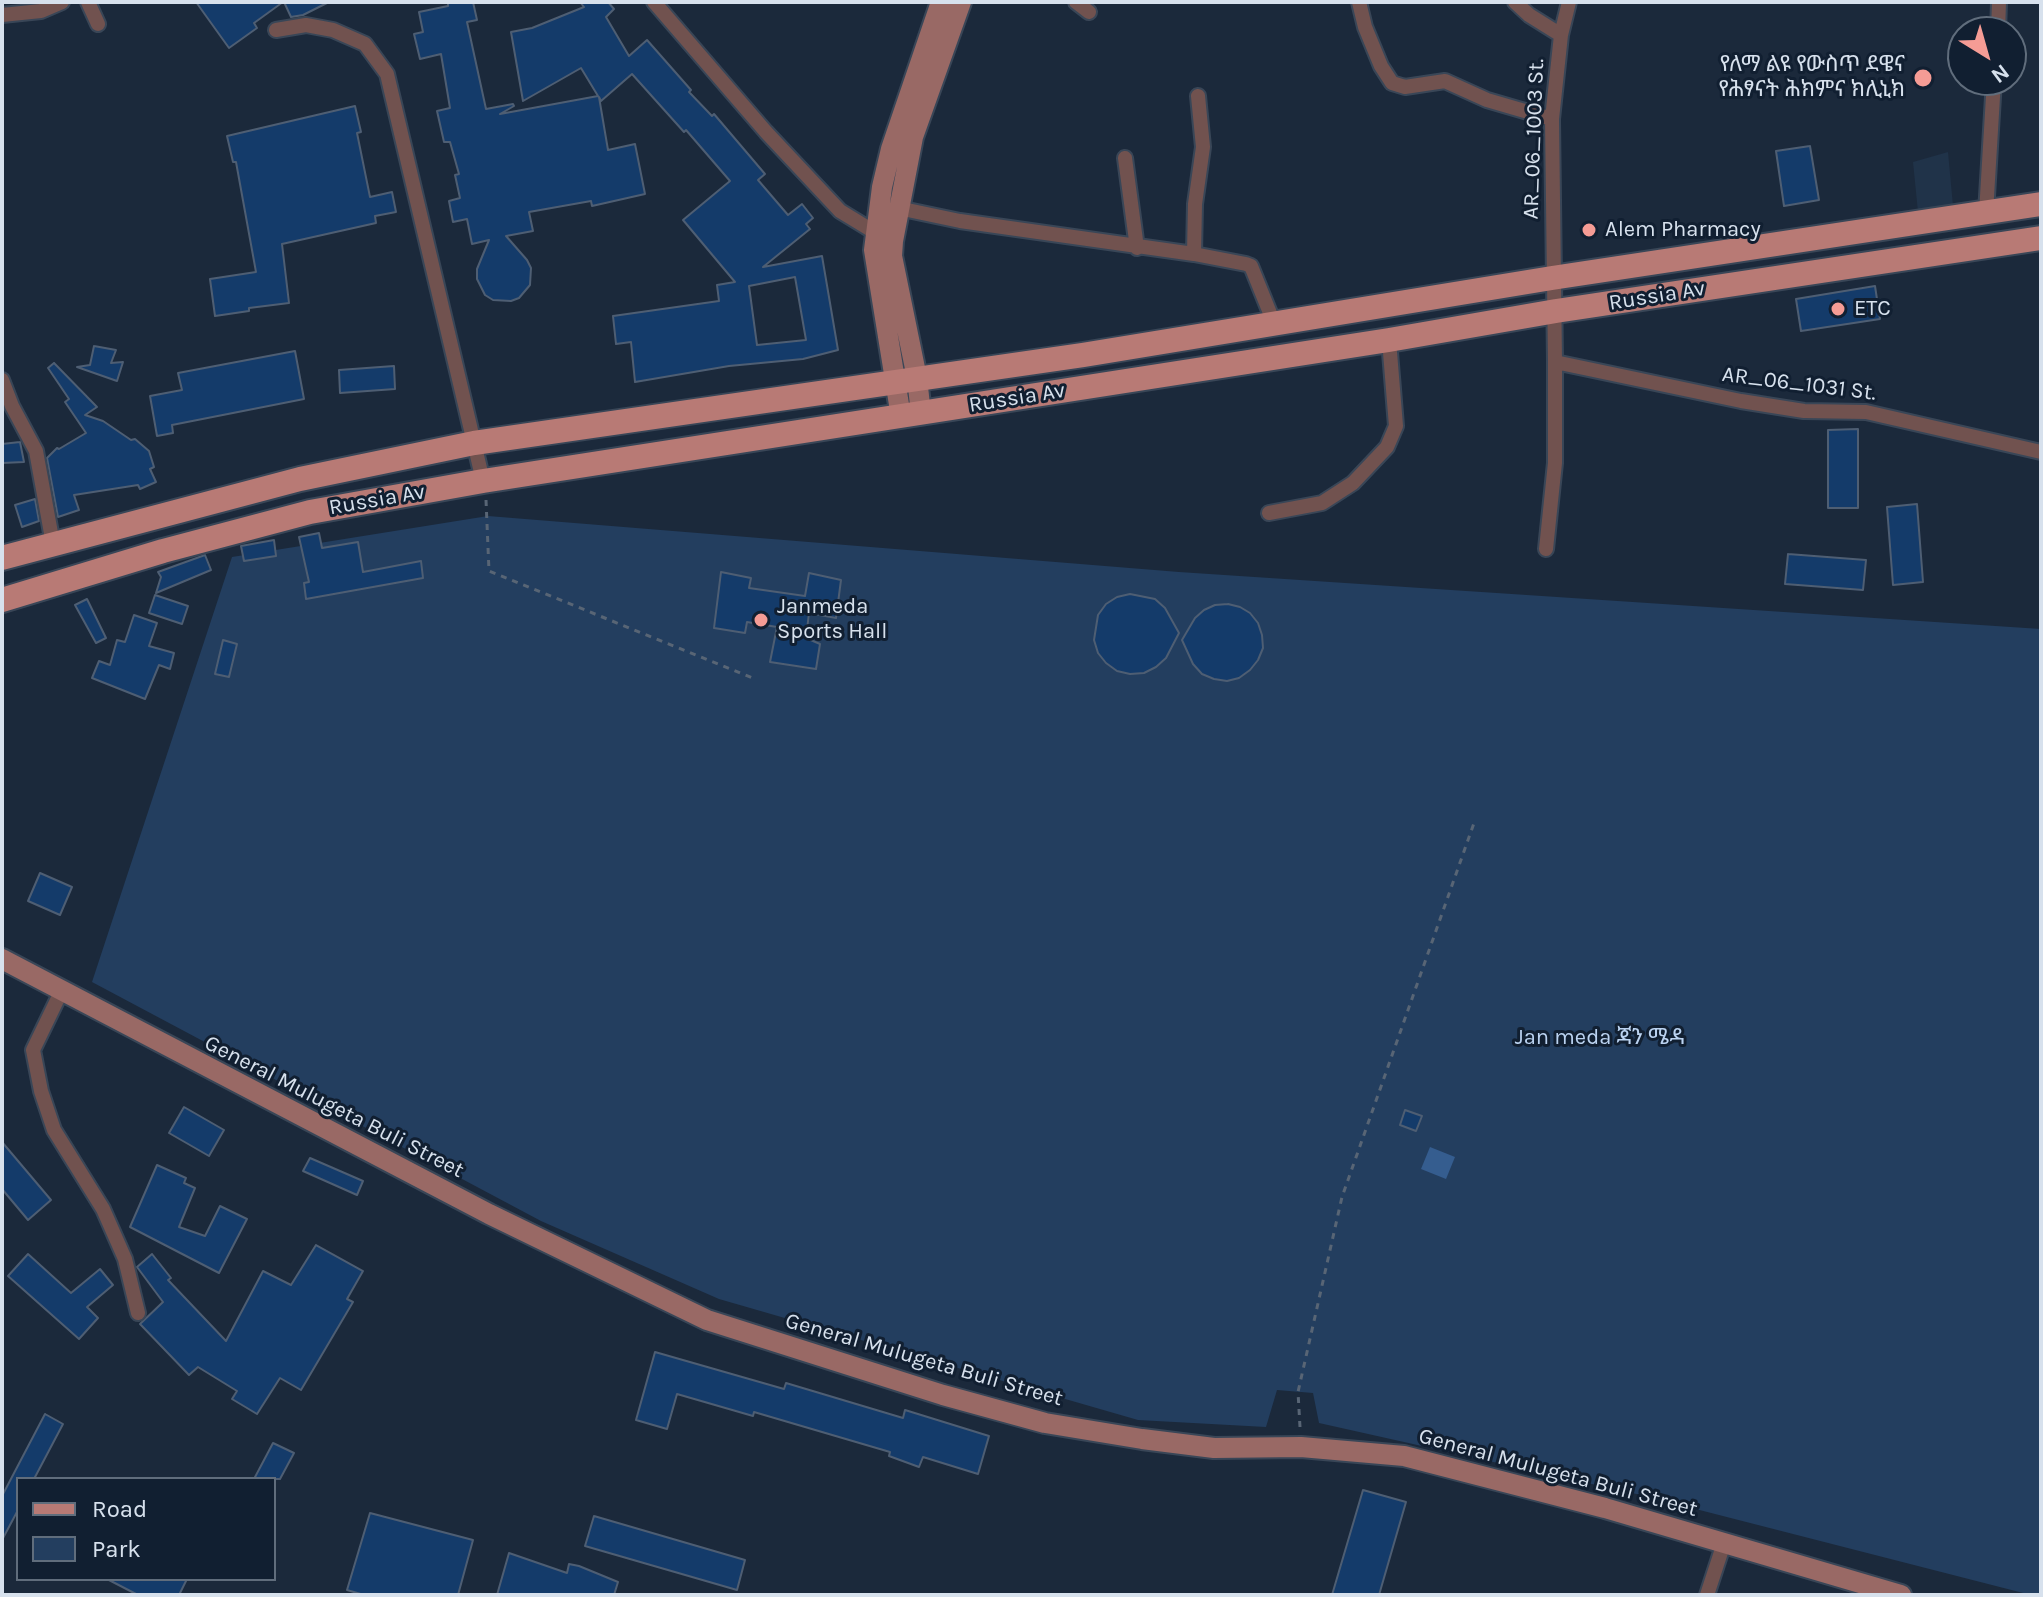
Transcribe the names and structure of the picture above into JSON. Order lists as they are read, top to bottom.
{
  "streets": {
    "main road": ["Russia Av", "General Mulugeta Buli Street"],
    "street": ["AR_06_1003 St.", "AR_06_1031 St."]
  },
  "crossings": [
    ["AR_06_1003 St.", "Russia Av"]
  ],
  "parks": ["Jan meda ጃን ሜዳ"],
  "places": [
    "የለማ ልዩ የውስጥ ደዌና የሕፃናት ሕክምና ክሊኒክ",
    "Alem Pharmacy",
    "ETC",
    "Janmeda Sports Hall"
  ],
  "legend": ["Road", "Park"],
  "north": "bottom right"
}
